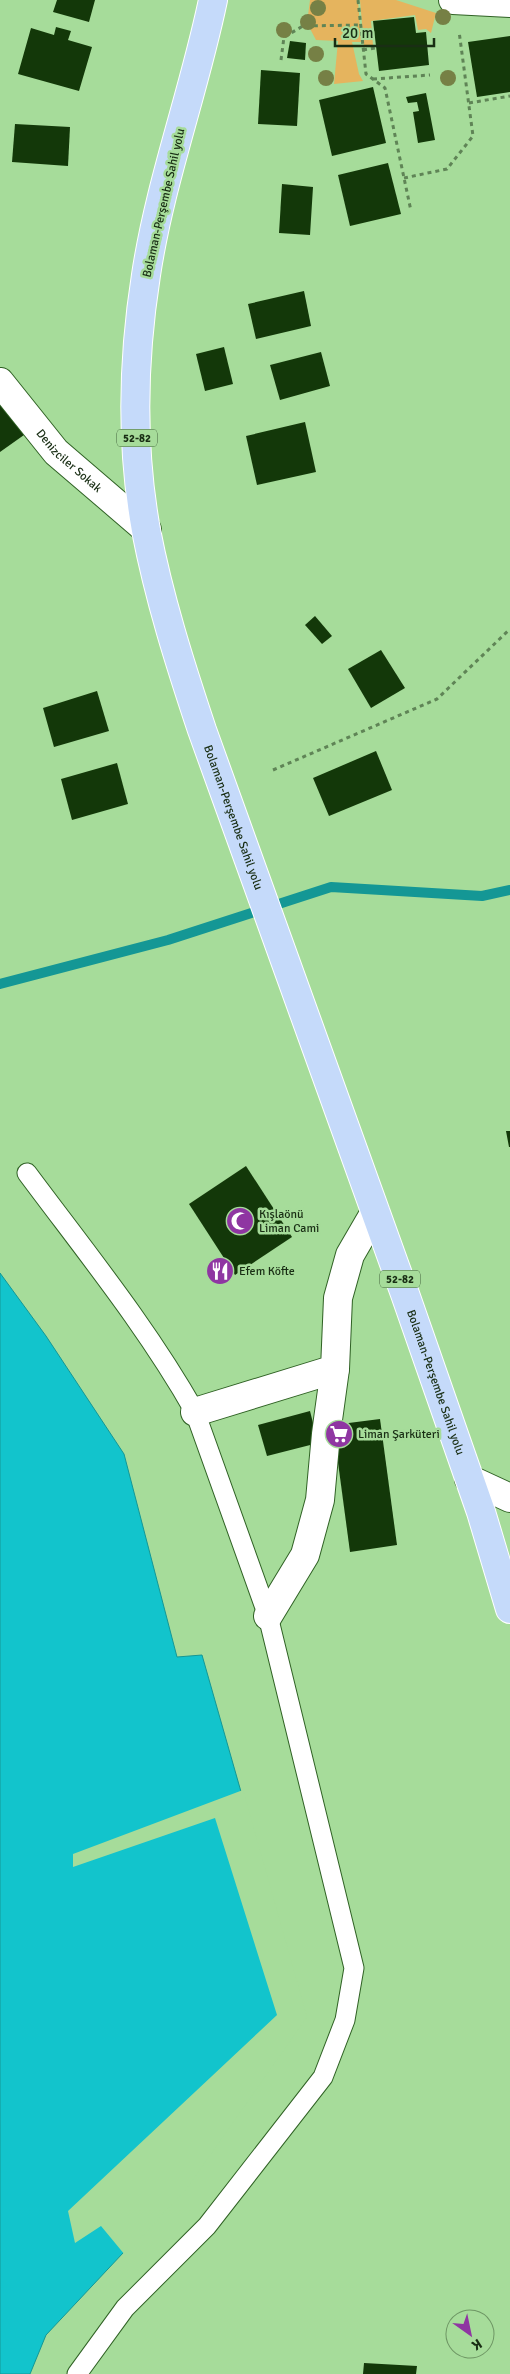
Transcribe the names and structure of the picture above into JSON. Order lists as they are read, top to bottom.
{
  "streets": {
    "main road": ["Bolaman-Perşembe Sahil yolu", "52-82"],
    "street": ["Denizciler Sokak"]
  },
  "crossings": [
    ["Bolaman-Perşembe Sahil yolu", "Denizciler Sokak"]
  ],
  "places": {
    "mosque": ["Kışlaönü Liman Cami"],
    "restaurant": ["Efem Köfte"],
    "supermarket": ["Liman Şarküteri"]
  },
  "scale_bar": "20 m",
  "north": "bottom right"
}
